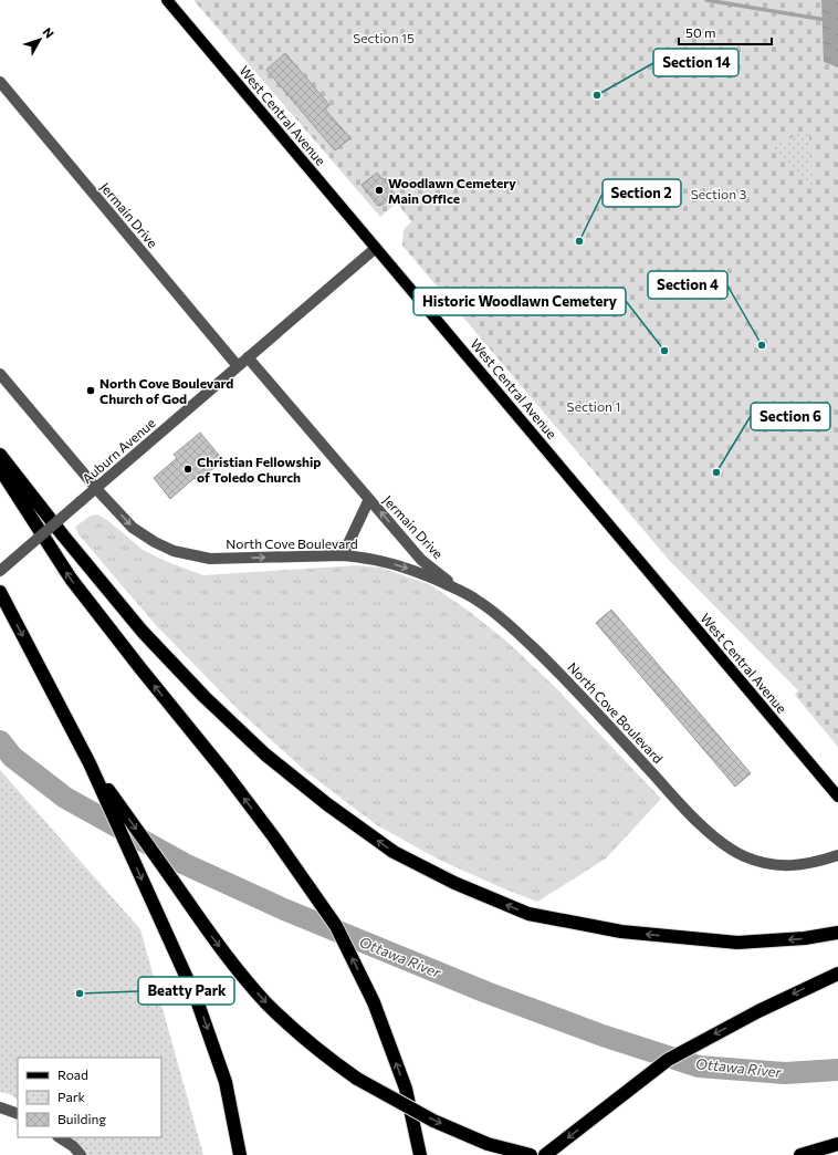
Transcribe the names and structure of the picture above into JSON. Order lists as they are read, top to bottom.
{
  "streets": {
    "main road": ["West Central Avenue"],
    "street": ["Jermain Drive", "Auburn Avenue", "North Cove Boulevard"]
  },
  "crossings": [
    ["West Central Avenue", "Auburn Avenue"],
    ["Jermain Drive", "Auburn Avenue"],
    ["Jermain Drive", "North Cove Boulevard"],
    ["Auburn Avenue", "North Cove Boulevard"]
  ],
  "one_way": ["North Cove Boulevard"],
  "water": ["Ottawa River"],
  "parks": ["Section 15", "Section 3", "Section 1"],
  "places": [
    "Section 14",
    "Woodlawn Cemetery Main Office",
    "Section 2",
    "Section 4",
    "Historic Woodlawn Cemetery",
    "North Cove Boulevard Church of God",
    "Christian Fellowship of Toledo Church",
    "Section 6",
    "Beatty Park"
  ],
  "legend": ["Road", "Park", "Building"],
  "scale_bar": "50 m",
  "north": "top right"
}
